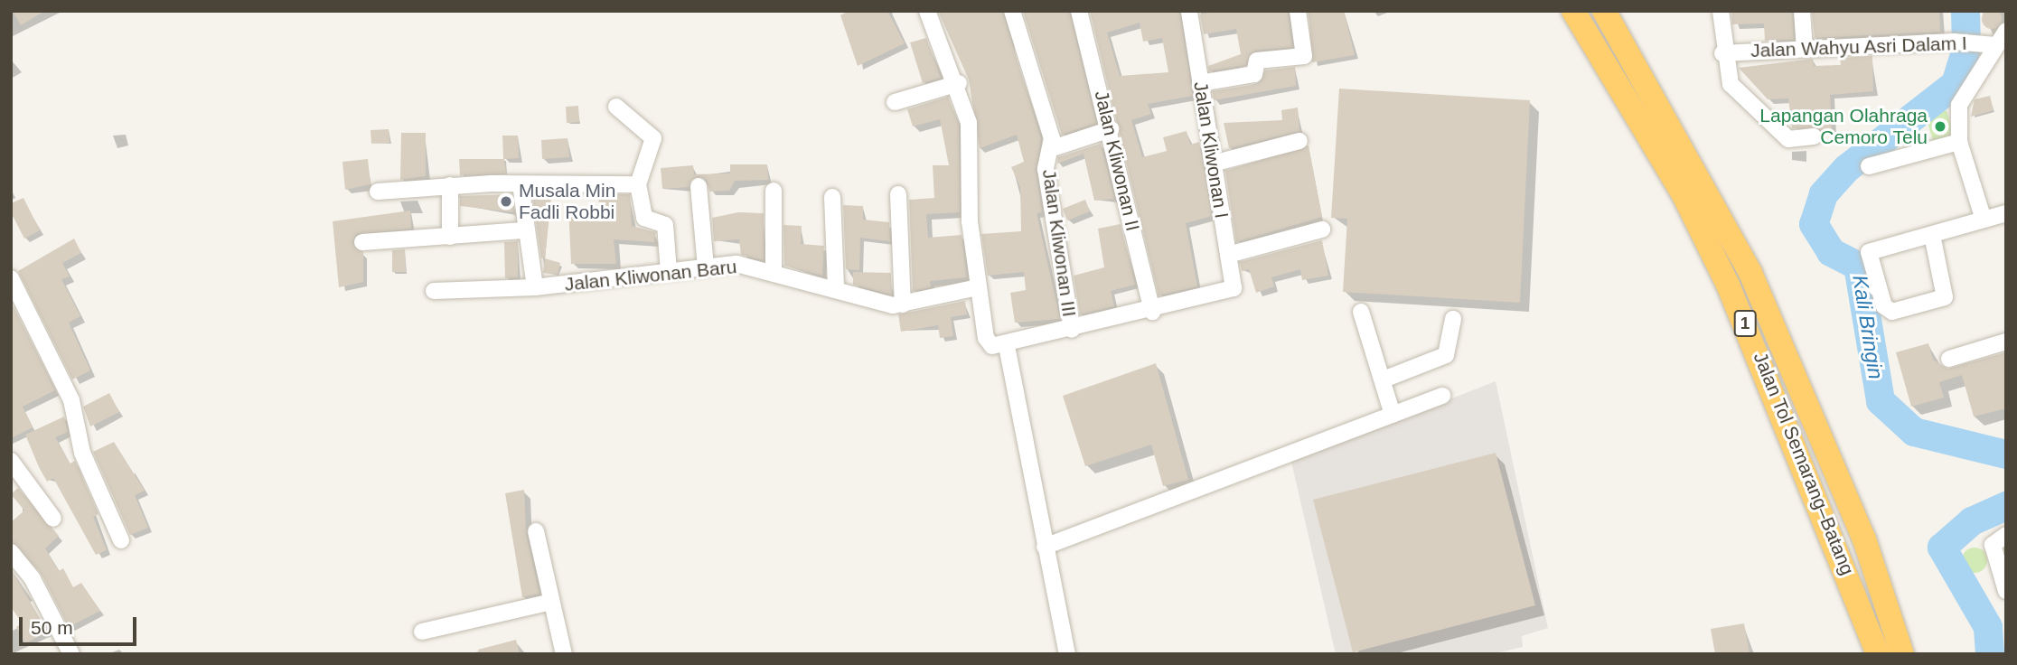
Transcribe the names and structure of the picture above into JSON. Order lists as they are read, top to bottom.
{
  "streets": {
    "highway": ["1", "Jalan Tol Semarang–Batang"],
    "street": [
      "Jalan Wahyu Asri Dalam I",
      "Jalan Kliwonan I",
      "Jalan Kliwonan II",
      "Jalan Kliwonan III",
      "Jalan Kliwonan Baru"
    ]
  },
  "crossings": [
    ["Jalan Kliwonan I", "Jalan Kliwonan II"]
  ],
  "water": ["Kali Bringin"],
  "places": ["Lapangan Olahraga Cemoro Telu", "Musala Min Fadli Robbi"],
  "scale_bar": "50 m"
}
